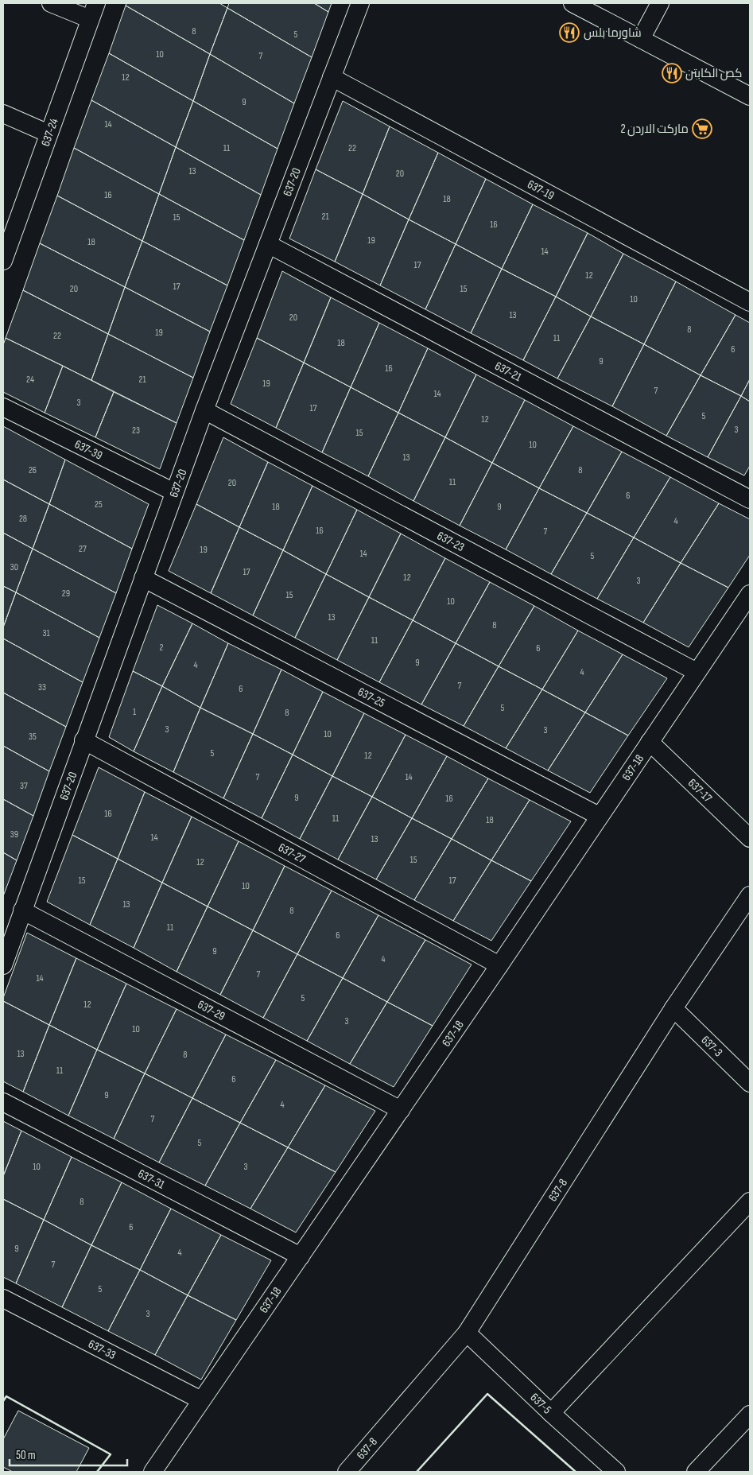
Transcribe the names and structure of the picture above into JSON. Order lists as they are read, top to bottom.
{
  "streets": {
    "street": [
      "637-24",
      "637-20",
      "637-19",
      "637-21",
      "637-39",
      "637-23",
      "637-25",
      "637-18",
      "637-17",
      "637-27",
      "637-29",
      "637-3",
      "637-31",
      "637-8",
      "637-33",
      "637-5"
    ]
  },
  "crossings": [
    ["637-20", "637-19"],
    ["637-20", "637-21"],
    ["637-20", "637-39"],
    ["637-20", "637-23"],
    ["637-20", "637-25"],
    ["637-20", "637-27"],
    ["637-20", "637-29"],
    ["637-23", "637-18"],
    ["637-25", "637-18"],
    ["637-18", "637-17"],
    ["637-18", "637-27"],
    ["637-18", "637-29"],
    ["637-18", "637-31"],
    ["637-18", "637-33"],
    ["637-3", "637-8"],
    ["637-8", "637-5"]
  ],
  "places": {
    "restaurant": ["شاورما بلس", "كص الكابتن"],
    "supermarket": ["ماركت الاردن 2"]
  },
  "house_numbers": [
    "8",
    "5",
    "10",
    "7",
    "12",
    "9",
    "14",
    "11",
    "22",
    "13",
    "20",
    "16",
    "18",
    "21",
    "15",
    "16",
    "19",
    "18",
    "14",
    "17",
    "12",
    "17",
    "20",
    "15",
    "10",
    "13",
    "20",
    "8",
    "19",
    "22",
    "11",
    "18",
    "6",
    "9",
    "16",
    "24",
    "21",
    "19",
    "7",
    "14",
    "3",
    "17",
    "5",
    "12",
    "3",
    "23",
    "15",
    "10",
    "13",
    "26",
    "8",
    "11",
    "20",
    "6",
    "25",
    "18",
    "9",
    "28",
    "4",
    "16",
    "7",
    "27",
    "19",
    "14",
    "5",
    "30",
    "17",
    "12",
    "3",
    "29",
    "15",
    "10",
    "13",
    "8",
    "31",
    "11",
    "2",
    "6",
    "9",
    "4",
    "4",
    "7",
    "33",
    "6",
    "5",
    "1",
    "8",
    "3",
    "3",
    "10",
    "35",
    "5",
    "12",
    "7",
    "14",
    "37",
    "9",
    "16",
    "16",
    "11",
    "18",
    "39",
    "14",
    "13",
    "15",
    "12",
    "15",
    "17",
    "10",
    "13",
    "8",
    "11",
    "6",
    "9",
    "4",
    "7",
    "14",
    "5",
    "12",
    "3",
    "10",
    "13",
    "8",
    "11",
    "6",
    "9",
    "4",
    "7",
    "5",
    "10",
    "3",
    "8",
    "6",
    "9",
    "4",
    "7",
    "5",
    "3"
  ],
  "scale_bar": "50 m"
}
